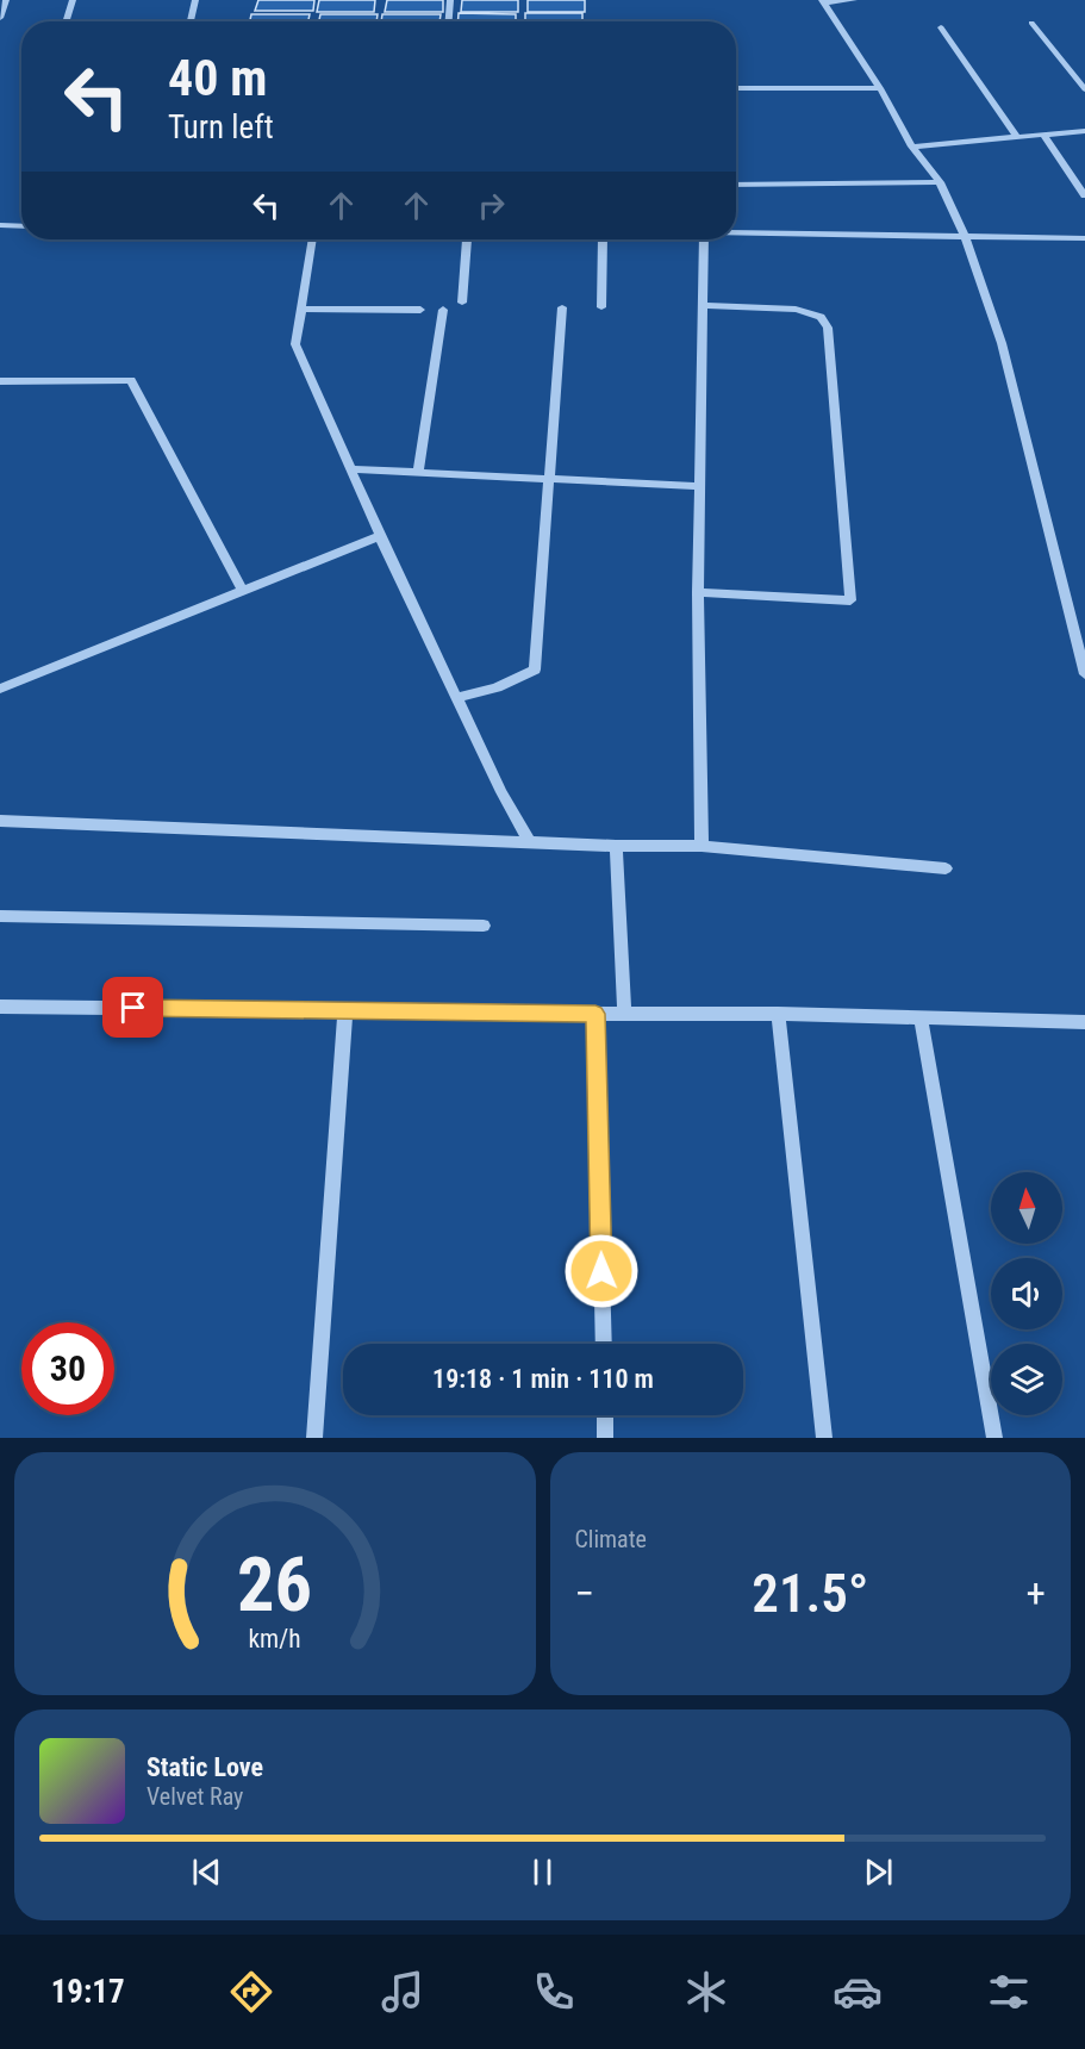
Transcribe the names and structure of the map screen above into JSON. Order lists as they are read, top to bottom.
{
  "north": "top",
  "page": {
    "turn": ["40 m", "Turn left"],
    "limit": "30",
    "trip": "19:18 · 1 min · 110 m",
    "tile": "Climate",
    "heat": ["−", "21.5°", "+"],
    "song": ["Static Love", "Velvet Ray"],
    "tabs": "19:17",
    "gauge": ["26", "km/h"]
  }
}
